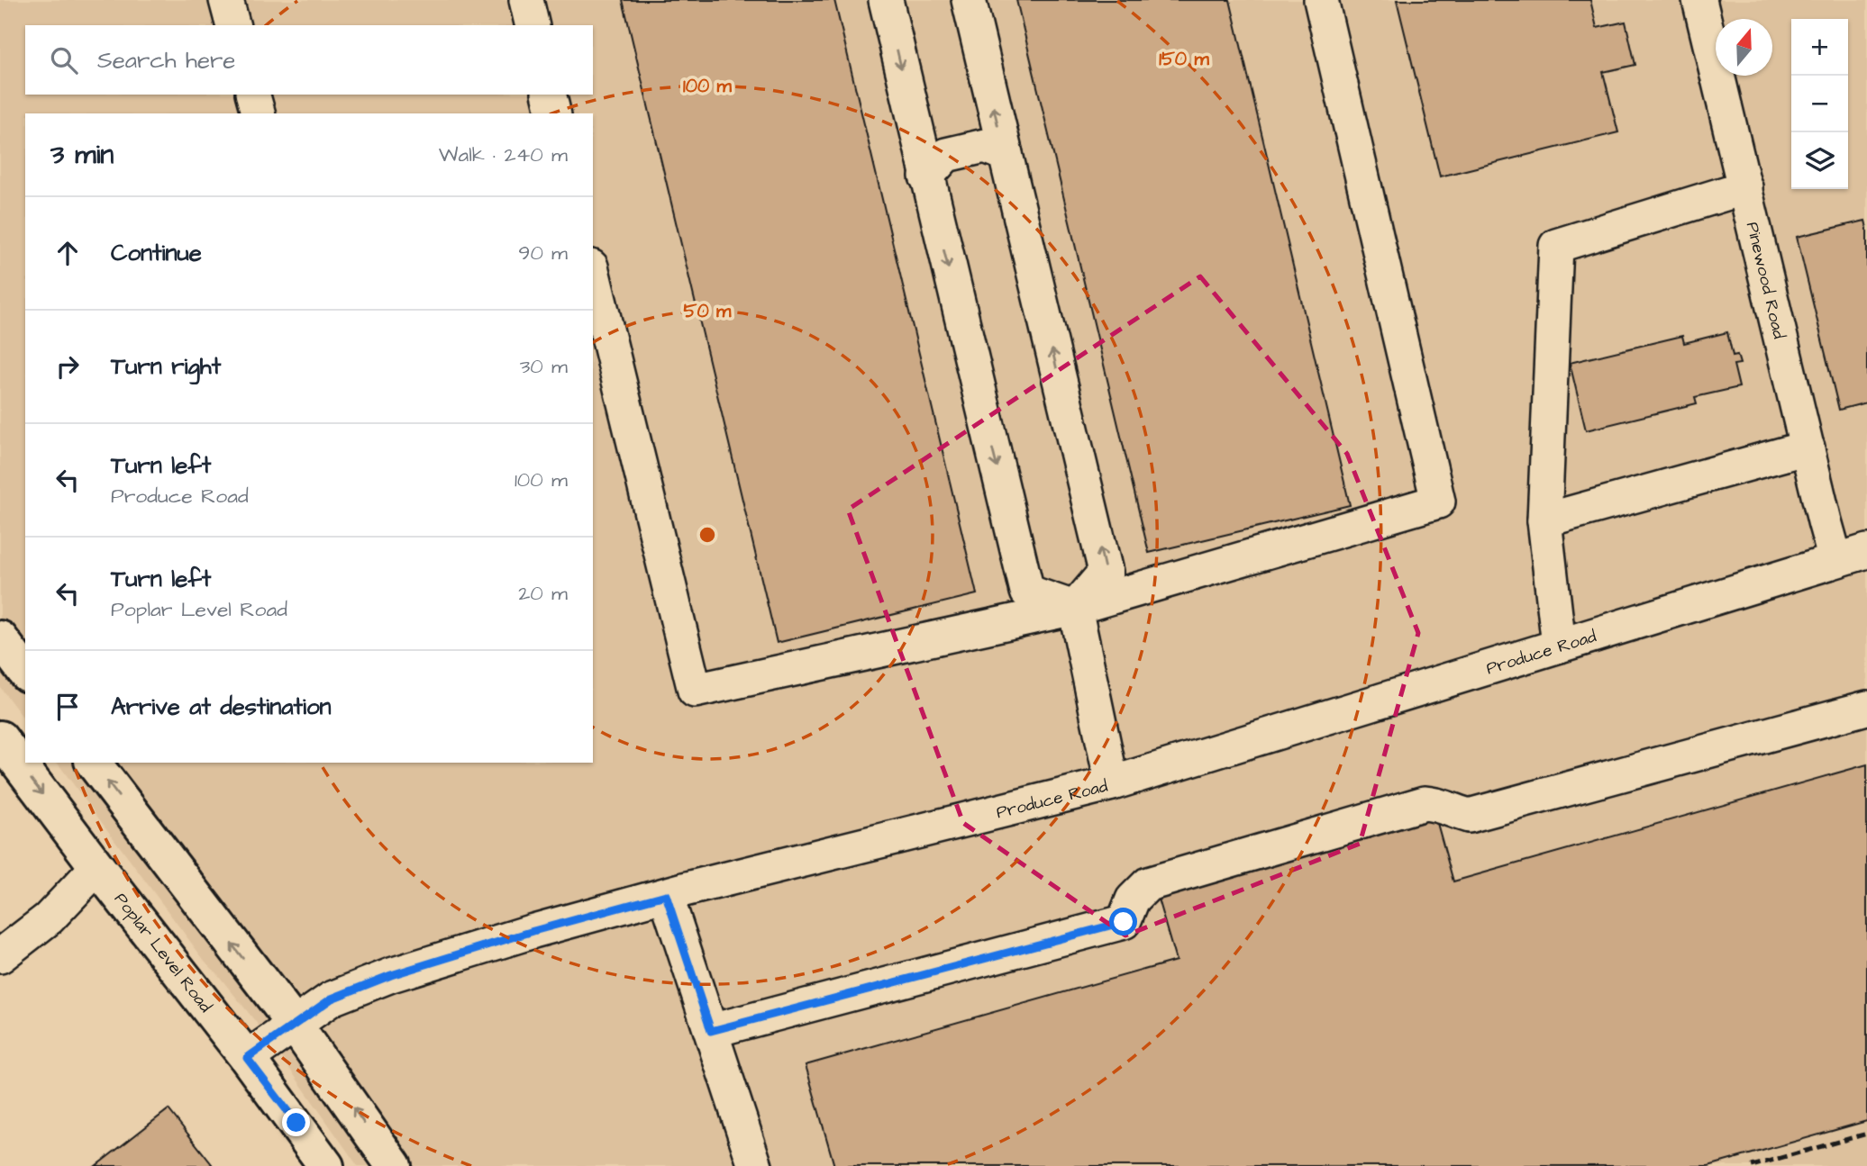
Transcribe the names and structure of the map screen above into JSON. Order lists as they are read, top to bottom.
{
  "streets": {
    "main road": ["Poplar Level Road"],
    "street": ["Pinewood Road", "Produce Road"]
  },
  "crossings": [
    ["Pinewood Road", "Produce Road"],
    ["Produce Road", "Poplar Level Road"]
  ],
  "north": "top",
  "page": {
    "map_buttons": ["+", "−"],
    "search": "Search here",
    "heading": ["3 min", "Walk · 240 m"],
    "list": [
      ["Continue", "90 m"],
      ["Turn right", "30 m"],
      ["Turn left", "Produce Road", "100 m"],
      ["Turn left", "Poplar Level Road", "20 m"],
      "Arrive at destination"
    ]
  },
  "rings": ["150 m", "100 m", "50 m"]
}
